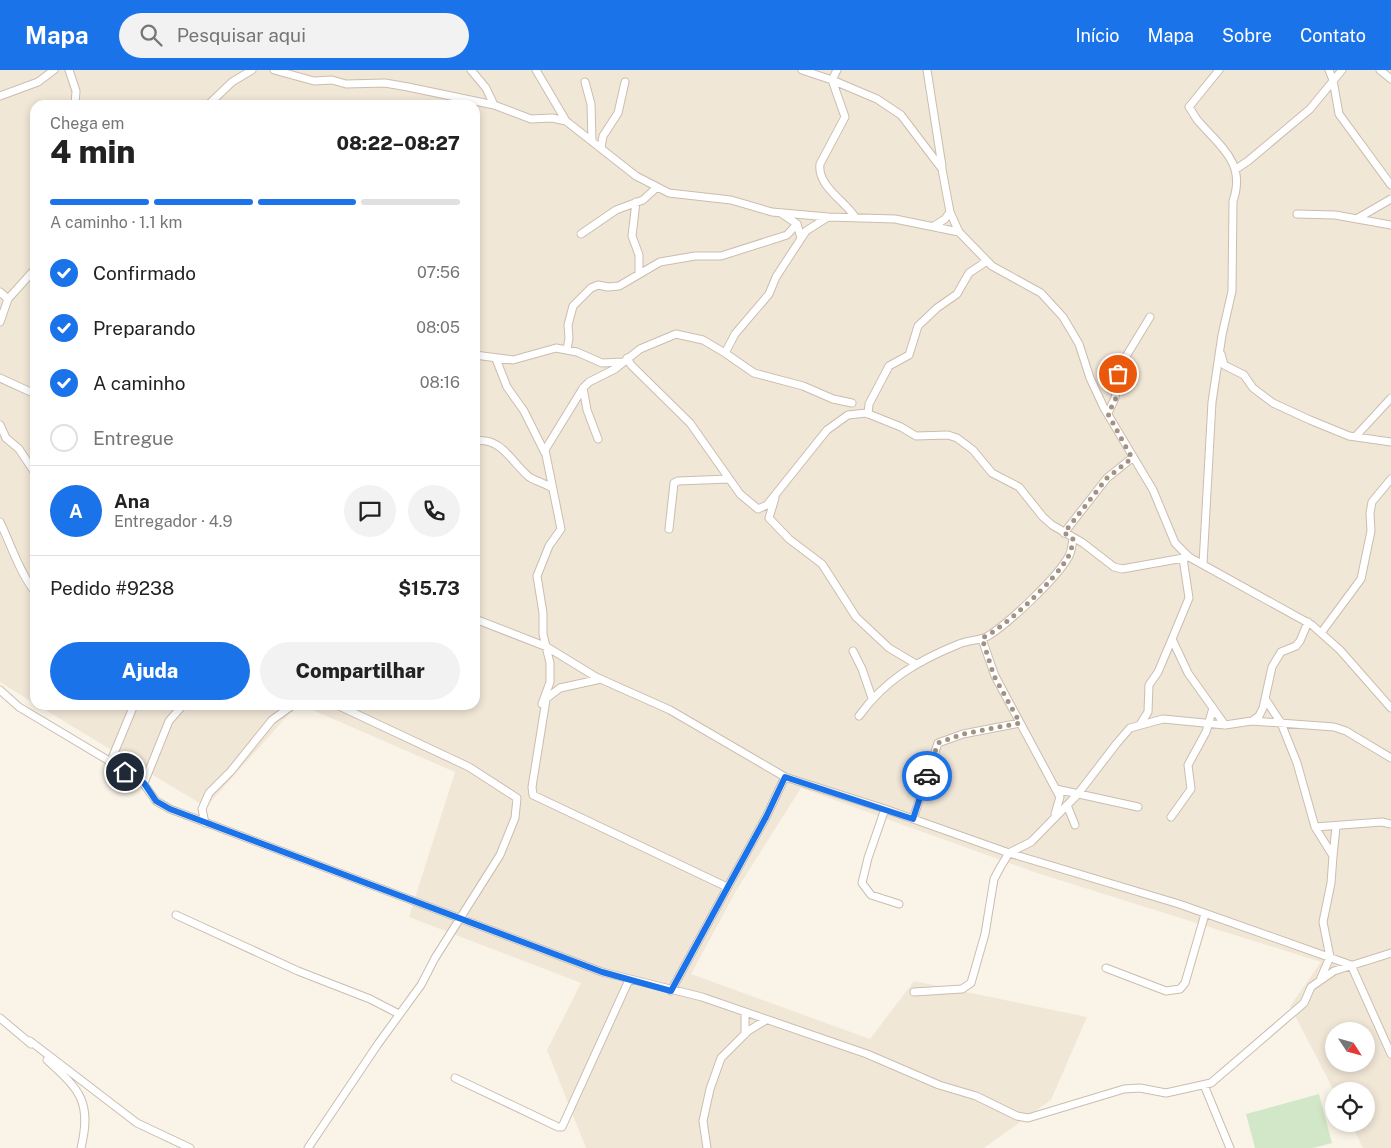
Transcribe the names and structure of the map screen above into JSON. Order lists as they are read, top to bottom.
{
  "north": "bottom right",
  "page": {
    "header": "Mapa",
    "search": "Pesquisar aqui",
    "nav": [
      "Início",
      "Mapa",
      "Sobre",
      "Contato"
    ],
    "heading": ["4 min", "Chega em", "08:22–08:27"],
    "panel": [
      "Ana",
      "Entregador · 4.9",
      "Pedido #9238",
      "$15.73"
    ],
    "bar": "A caminho · 1.1 km",
    "list": [
      ["Confirmado", "07:56"],
      ["Preparando", "08:05"],
      ["A caminho", "08:16"],
      "Entregue"
    ],
    "round": "A",
    "buttons": ["Ajuda", "Compartilhar"]
  }
}
